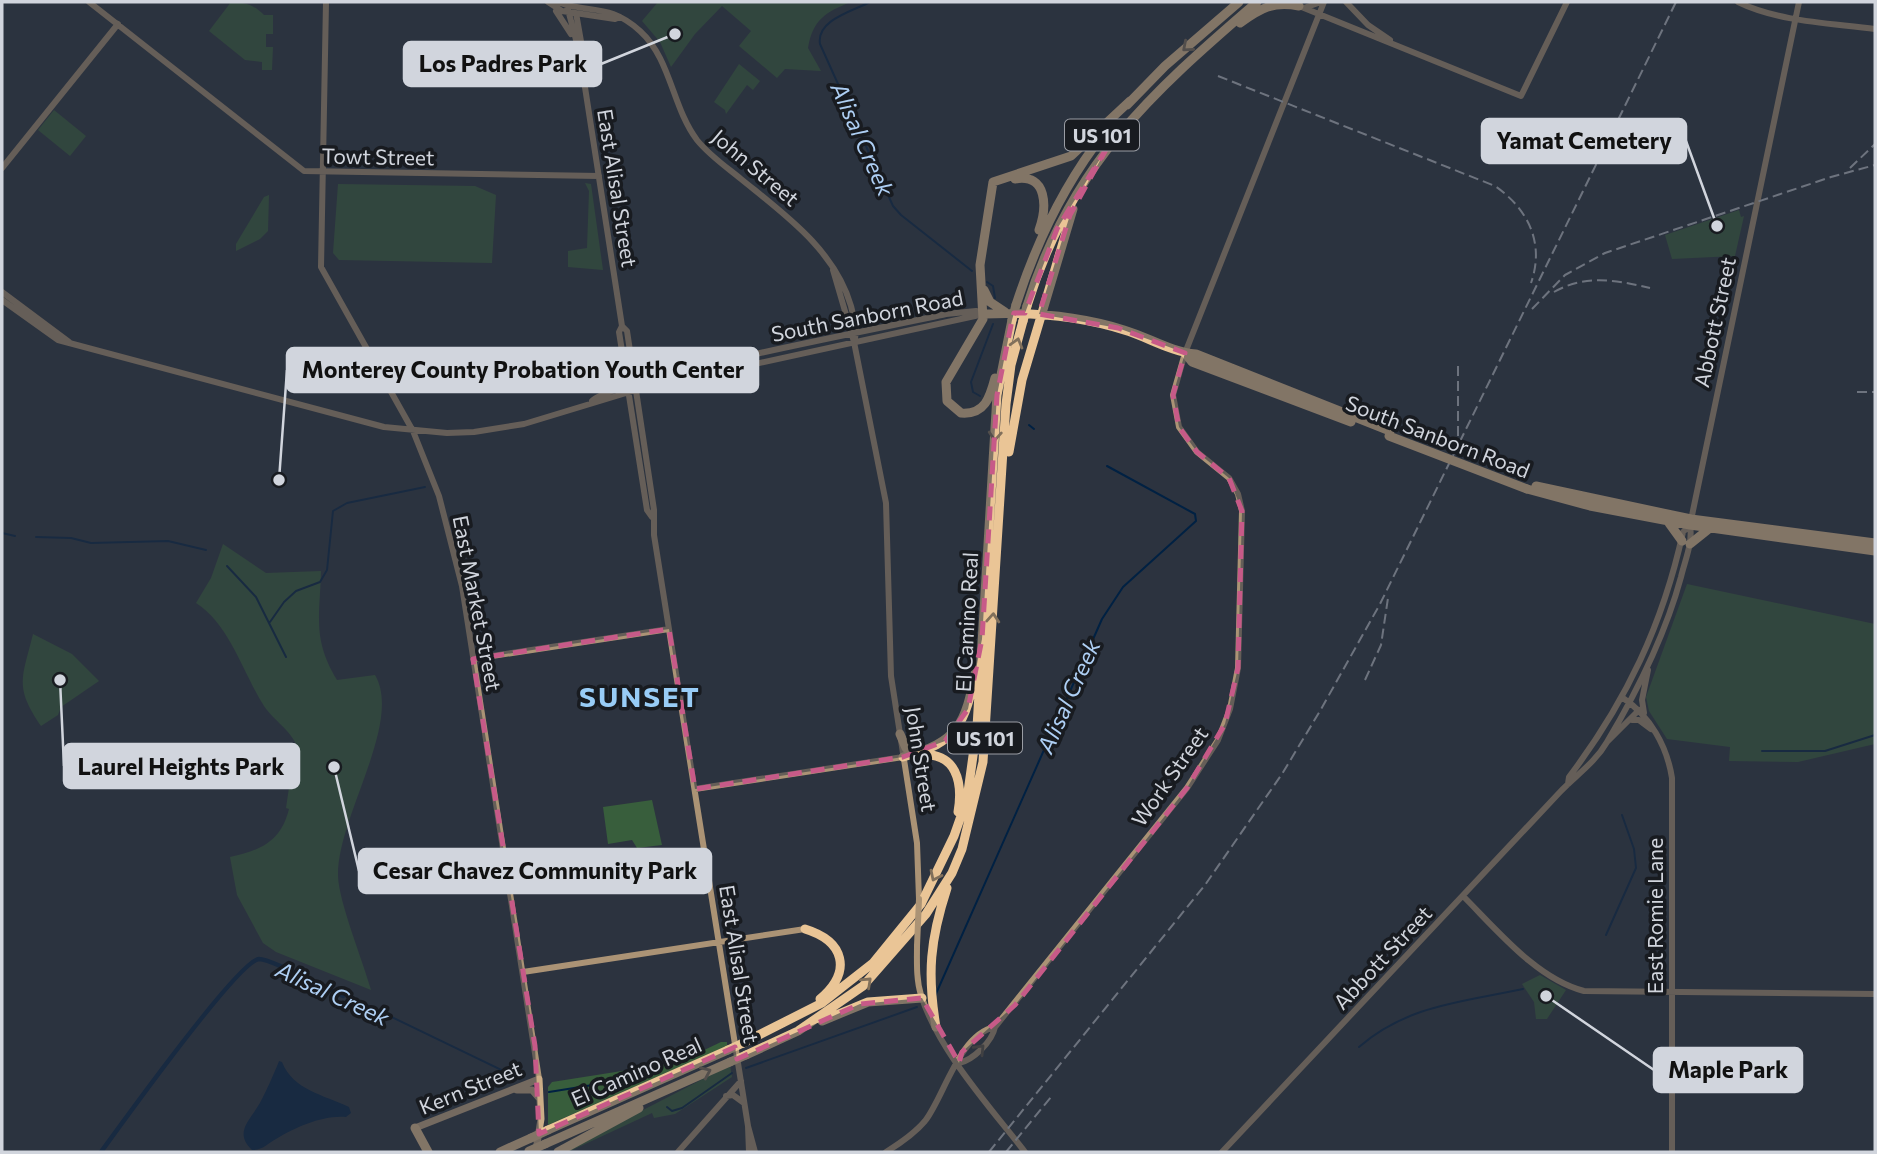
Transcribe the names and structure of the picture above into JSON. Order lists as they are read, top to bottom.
{
  "streets": {
    "highway": ["US 101", "South Sanborn Road", "El Camino Real"],
    "main road": [
      "Towt Street",
      "John Street",
      "East Alisal Street",
      "Abbott Street",
      "East Market Street",
      "Work Street",
      "East Romie Lane",
      "Kern Street"
    ]
  },
  "crossings": [
    ["Towt Street", "East Alisal Street"],
    ["Towt Street", "East Market Street"],
    ["John Street", "East Alisal Street"],
    ["John Street", "South Sanborn Road"],
    ["John Street", "Work Street"],
    ["East Alisal Street", "South Sanborn Road"],
    ["South Sanborn Road", "Abbott Street"],
    ["South Sanborn Road", "El Camino Real"],
    ["South Sanborn Road", "Work Street"],
    ["Abbott Street", "East Romie Lane"],
    ["East Market Street", "El Camino Real"],
    ["East Market Street", "Kern Street"]
  ],
  "districts": ["SUNSET"],
  "water": ["Alisal Creek"],
  "places": [
    "Los Padres Park",
    "Yamat Cemetery",
    "Monterey County Probation Youth Center",
    "Laurel Heights Park",
    "Cesar Chavez Community Park",
    "Maple Park"
  ]
}
